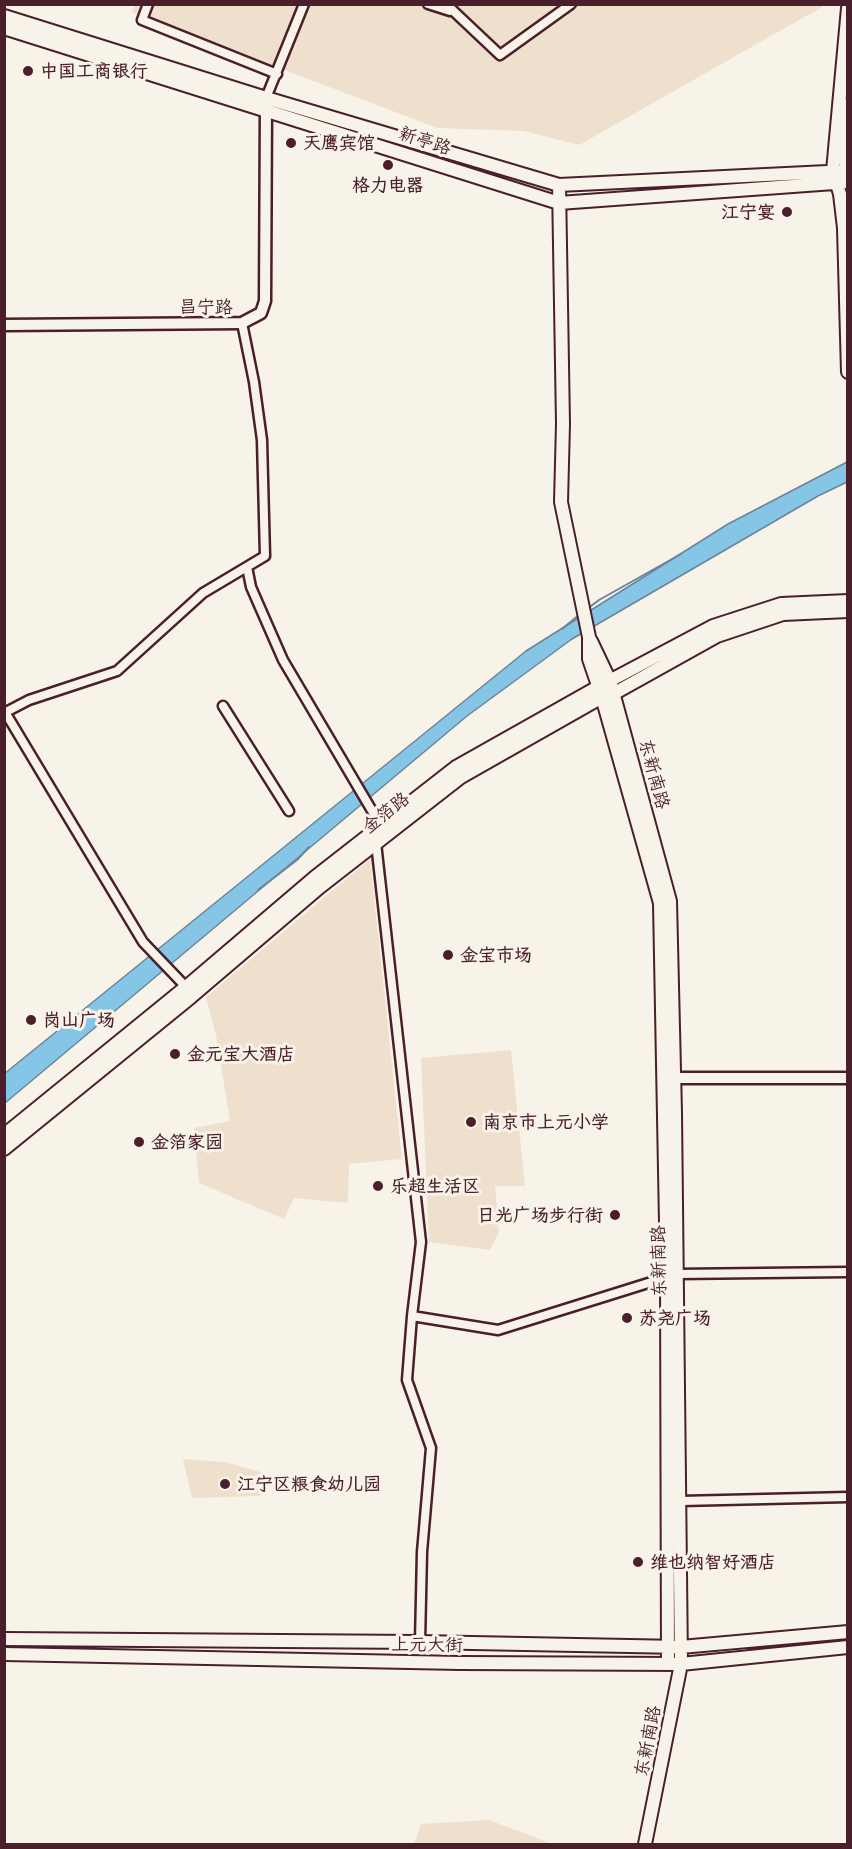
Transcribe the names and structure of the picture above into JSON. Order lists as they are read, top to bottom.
{
  "streets": {
    "main road": [
      "新亭路",
      "东新南路",
      "金箔路",
      "上元大街"
    ],
    "street": ["昌宁路"]
  },
  "crossings": [
    ["新亭路", "昌宁路"],
    ["东新南路", "金箔路"],
    ["东新南路", "上元大街"]
  ],
  "places": [
    "中国工商银行",
    "天鹰宾馆",
    "格力电器",
    "江宁宴",
    "金宝市场",
    "岗山广场",
    "金元宝大酒店",
    "南京市上元小学",
    "金箔家园",
    "乐超生活区",
    "日光广场步行街",
    "苏尧广场",
    "江宁区粮食幼儿园",
    "维也纳智好酒店"
  ]
}
